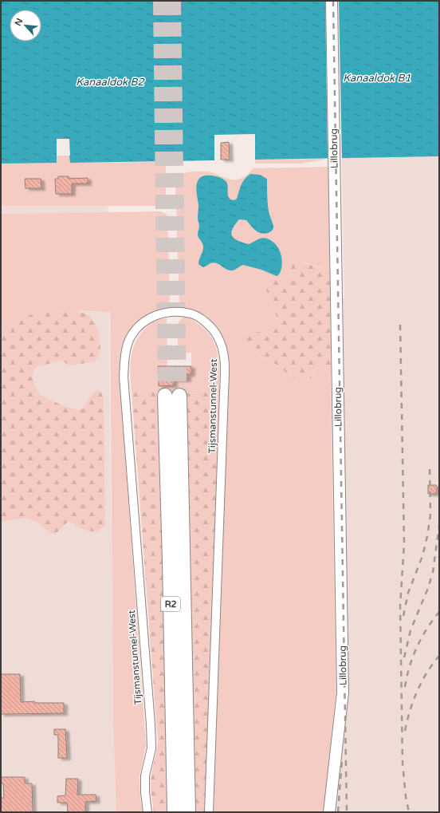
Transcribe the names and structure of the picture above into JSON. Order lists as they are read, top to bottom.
{
  "streets": {
    "highway": ["R2"],
    "street": ["Lillobrug", "Tijsmanstunnel-West"]
  },
  "water": ["Kanaaldok B1", "Kanaaldok B2"],
  "north": "top left"
}
